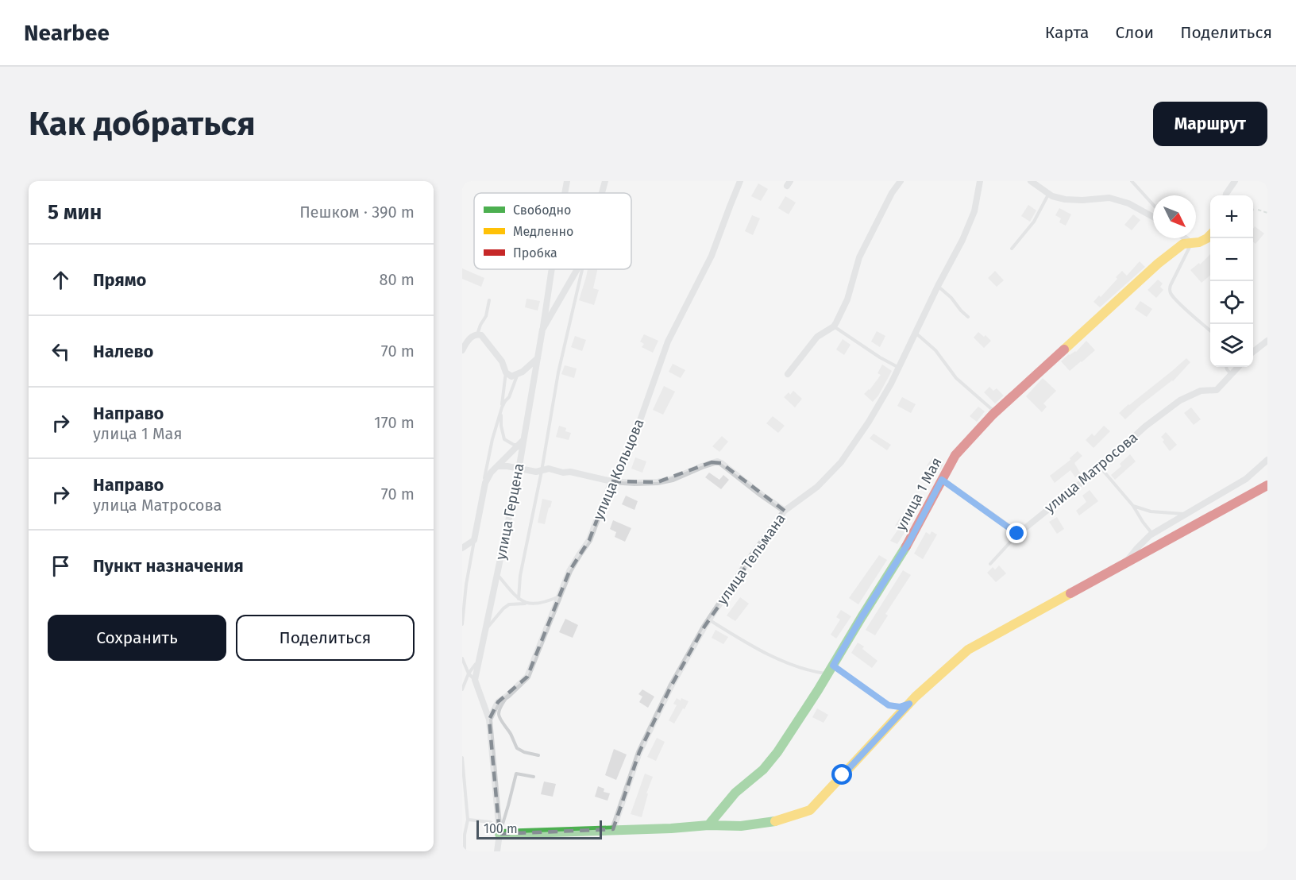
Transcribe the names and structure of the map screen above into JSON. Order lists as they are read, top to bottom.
{
  "streets": {
    "street": [
      "улица Кольцова",
      "улица Матросова",
      "улица 1 Мая",
      "улица Герцена",
      "улица Тельмана"
    ]
  },
  "legend": ["Свободно", "Медленно", "Пробка"],
  "scale_bar": "100 m",
  "north": "bottom right",
  "page": {
    "header": "Nearbee",
    "nav": ["Карта", "Слои", "Поделиться"],
    "buttons": [
      "Маршрут",
      ["Сохранить", "Поделиться"]
    ],
    "title": "Как добраться",
    "heading": ["5 мин", "Пешком · 390 m"],
    "map_buttons": ["+", "−"],
    "list": [
      ["Прямо", "80 m"],
      ["Налево", "70 m"],
      ["Направо", "улица 1 Мая", "170 m"],
      ["Направо", "улица Матросова", "70 m"],
      "Пункт назначения"
    ],
    "scale": "100 m"
  }
}
